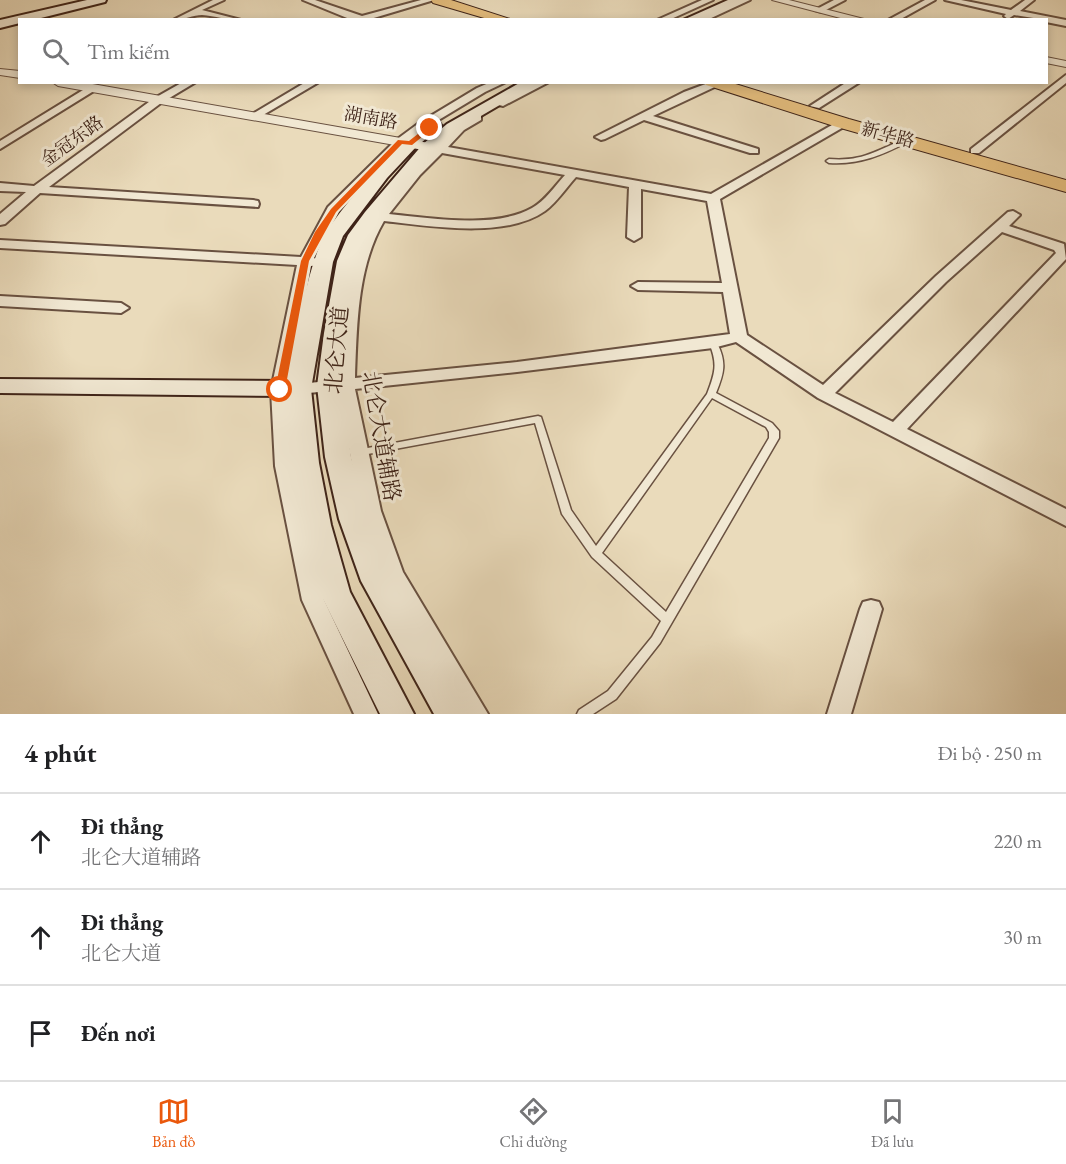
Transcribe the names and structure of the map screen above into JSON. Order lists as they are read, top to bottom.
{
  "streets": {
    "main road": ["新华路", "北仑大道"],
    "street": ["湖南路", "金冠东路", "北仑大道辅路"]
  },
  "crossings": [
    ["湖南路", "金冠东路"],
    ["湖南路", "北仑大道"],
    ["北仑大道", "北仑大道辅路"]
  ],
  "page": {
    "search": "Tìm kiếm",
    "heading": ["4 phút", "Đi bộ · 250 m"],
    "list": [
      ["Đi thẳng", "北仑大道辅路", "220 m"],
      ["Đi thẳng", "北仑大道", "30 m"],
      "Đến nơi"
    ],
    "nav": ["Bản đồ", "Chỉ đường", "Đã lưu"]
  }
}
